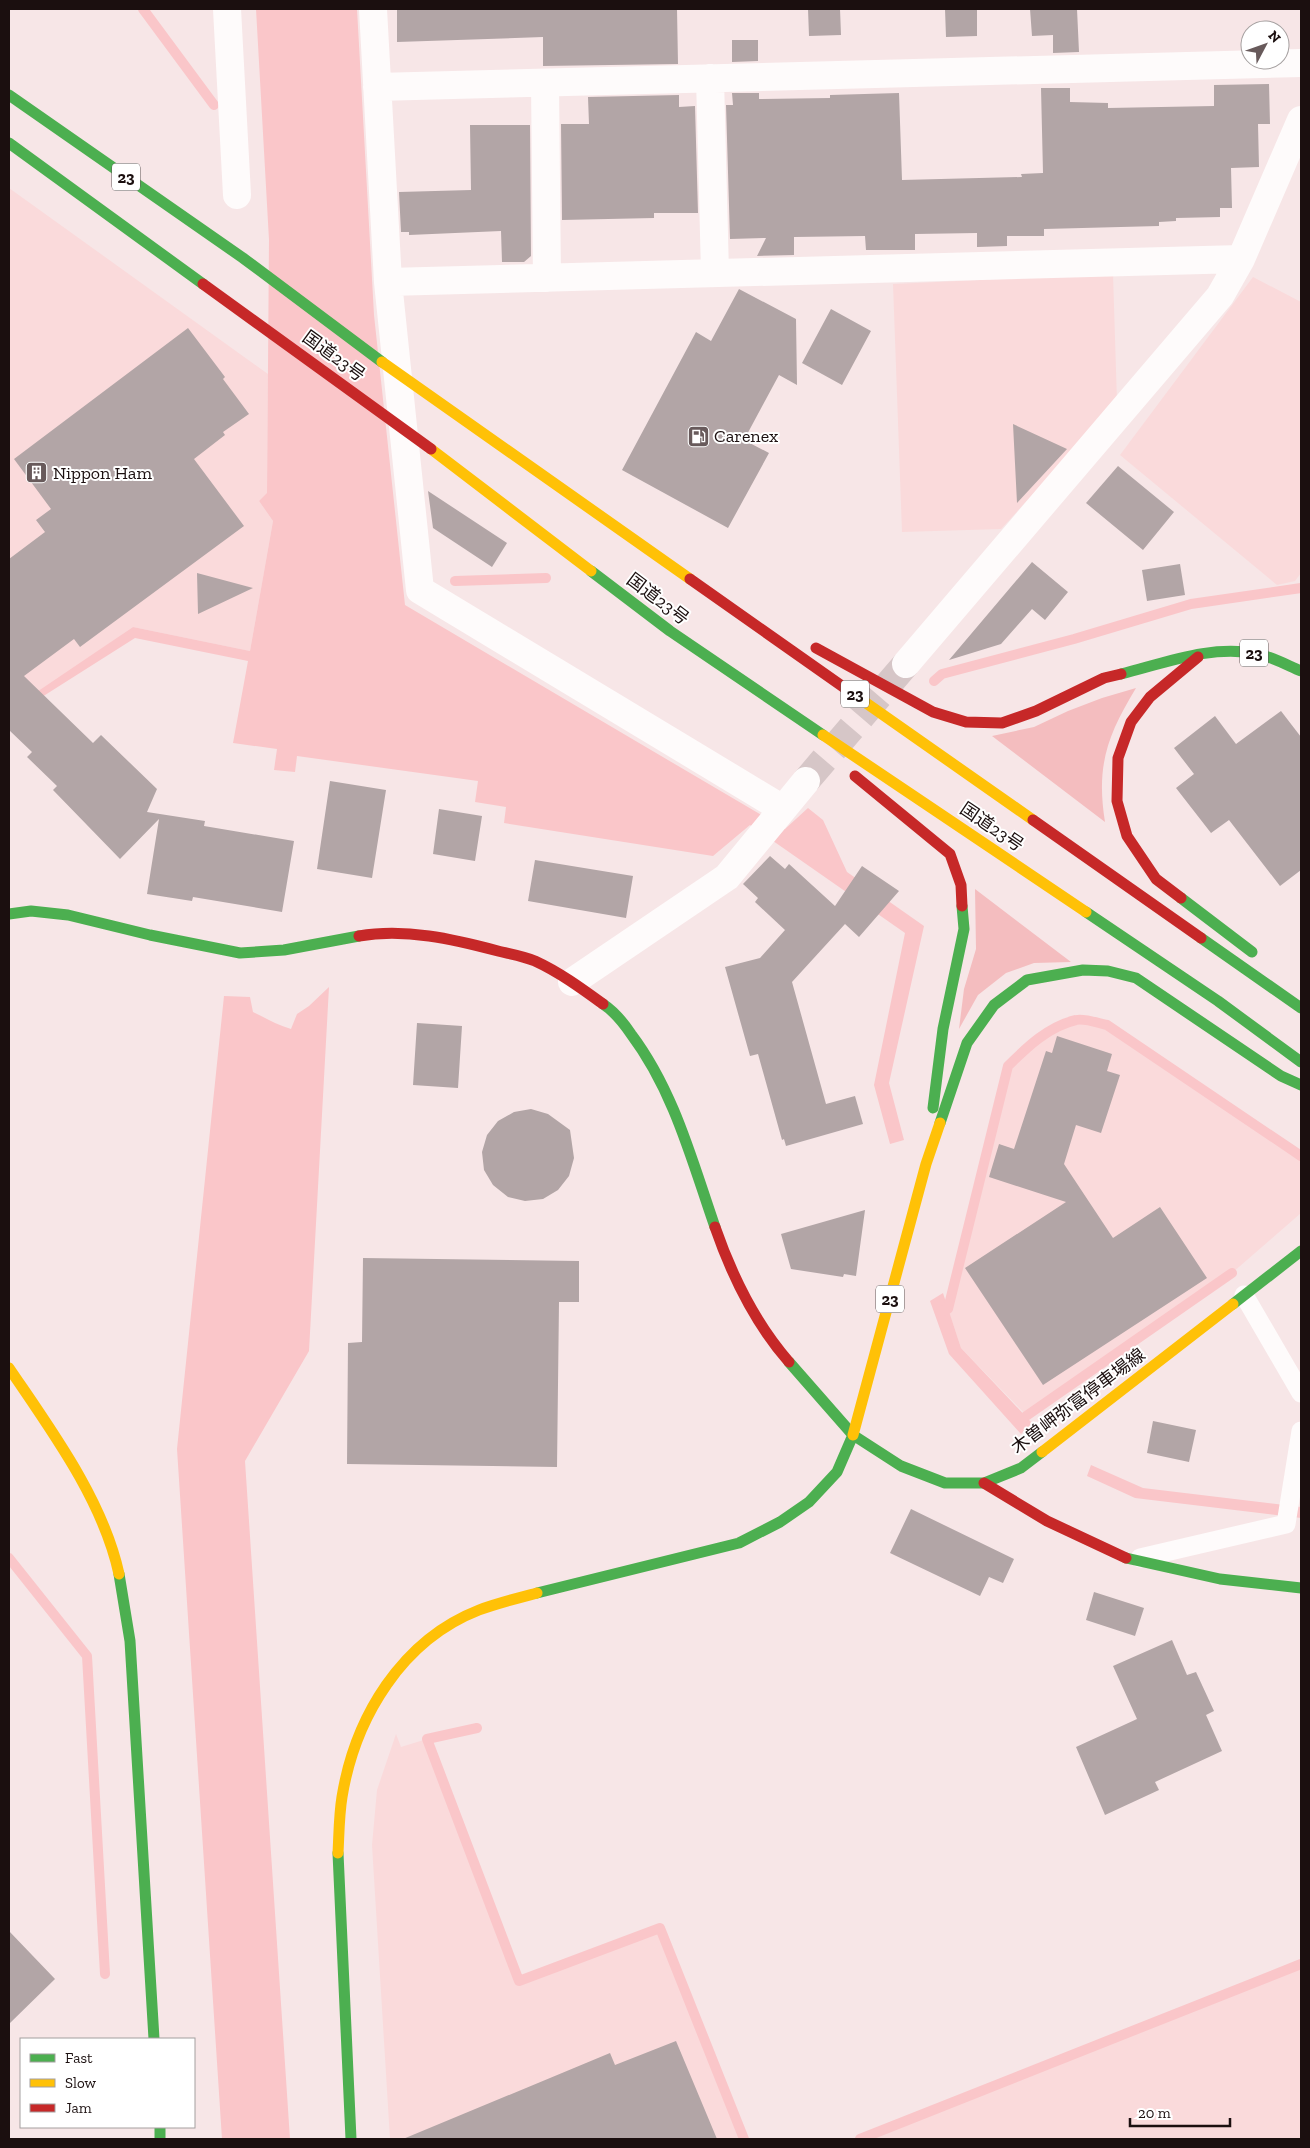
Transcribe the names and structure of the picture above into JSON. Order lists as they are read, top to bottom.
{
  "streets": {
    "main road": ["23", "国道23号", "木曽岬弥富停車場線"]
  },
  "crossings": [
    ["23", "国道23号"],
    ["23", "木曽岬弥富停車場線"]
  ],
  "places": {
    "fuel station": ["Carenex"],
    "building": ["Nippon Ham"]
  },
  "legend": ["Fast", "Slow", "Jam"],
  "scale_bar": "20 m",
  "north": "top right"
}
